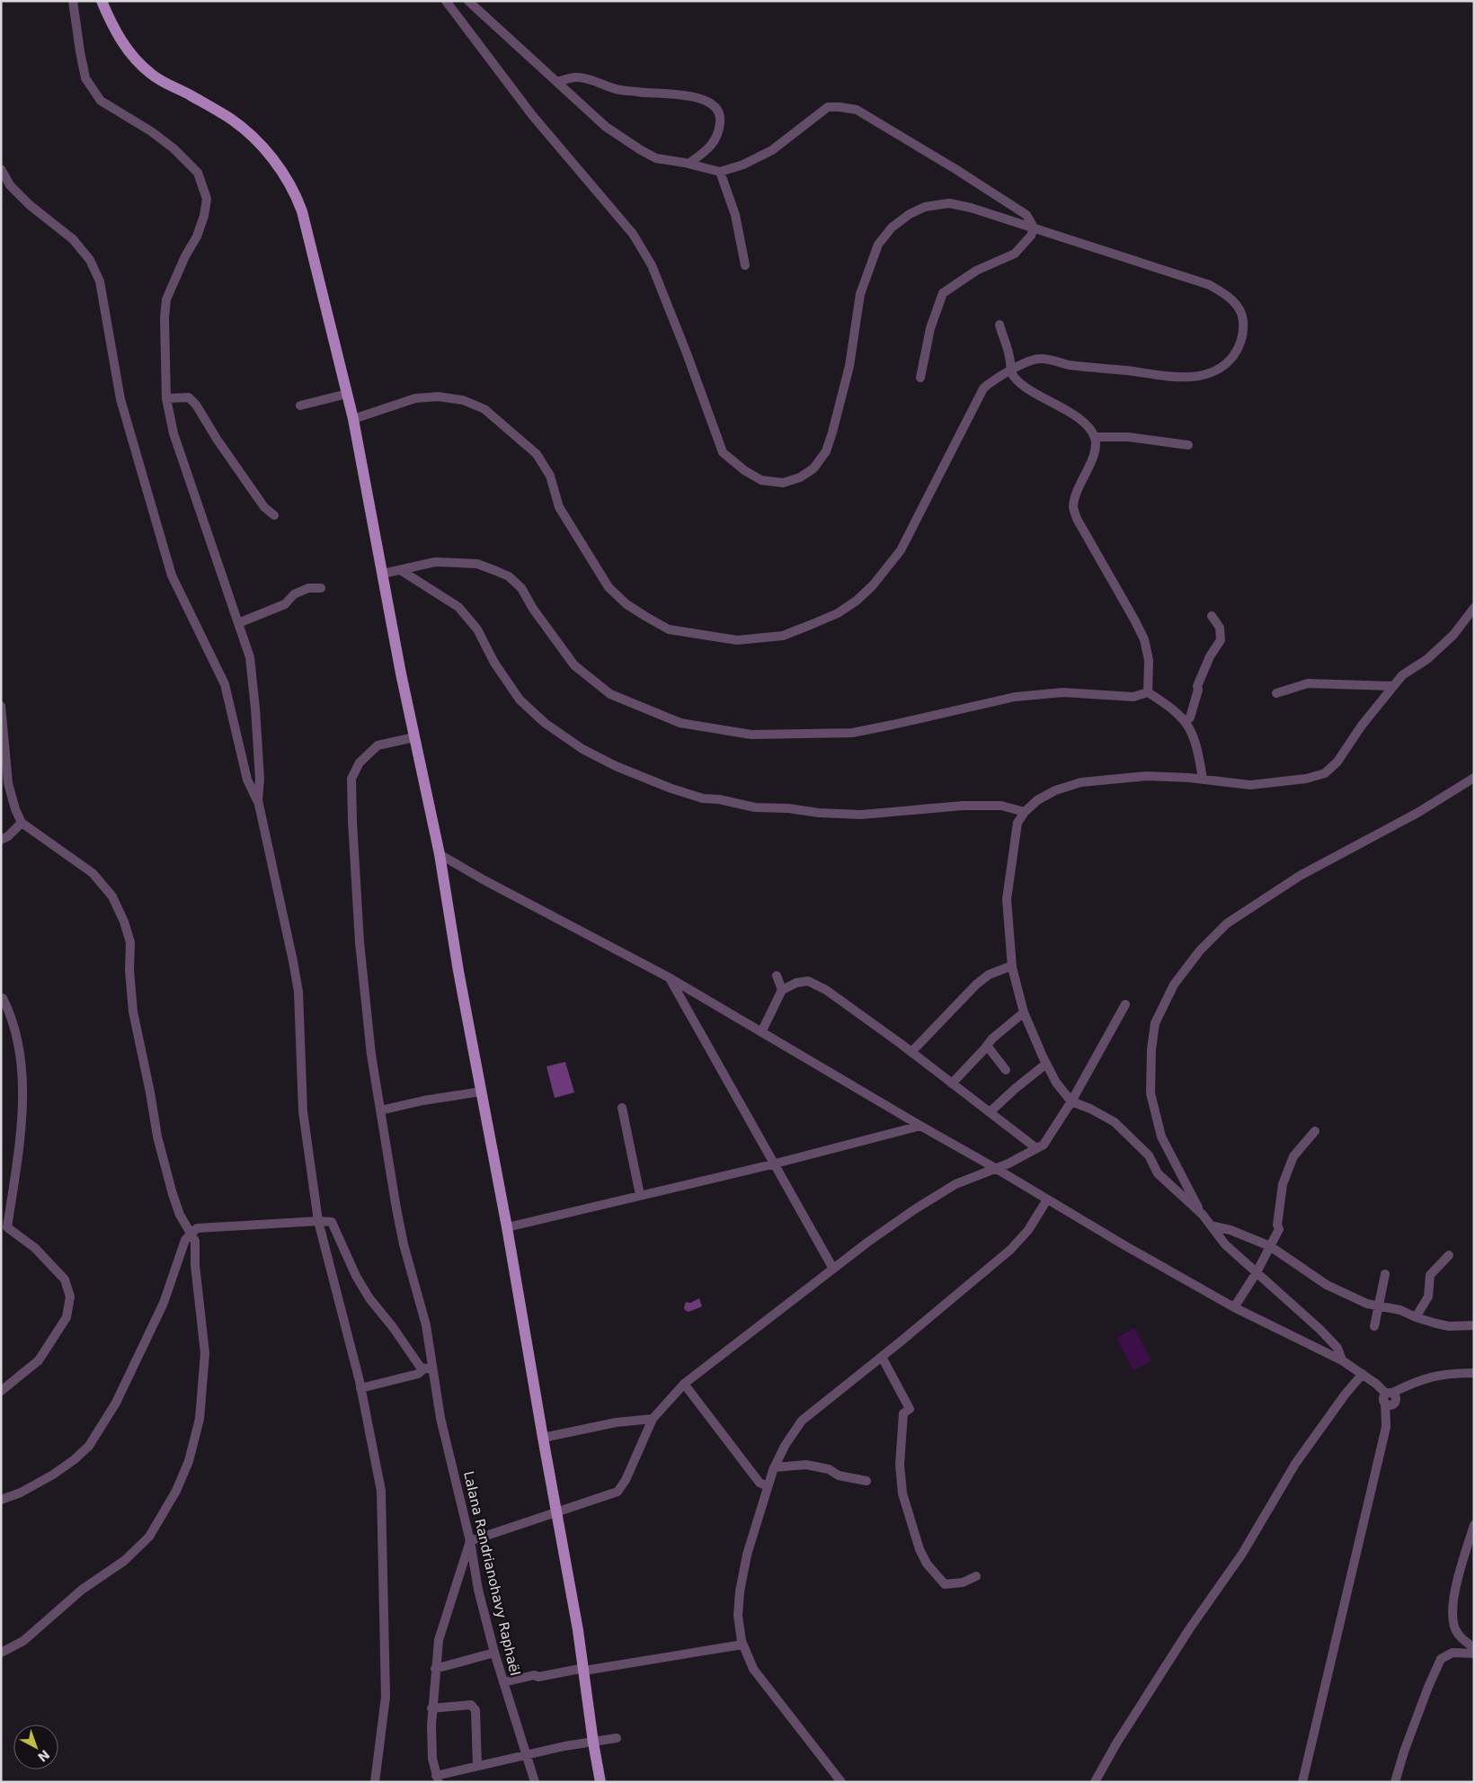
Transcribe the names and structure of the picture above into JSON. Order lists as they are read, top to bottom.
{
  "streets": {
    "street": ["Lalana Randrianohavy Raphaël"]
  },
  "north": "bottom right"
}
